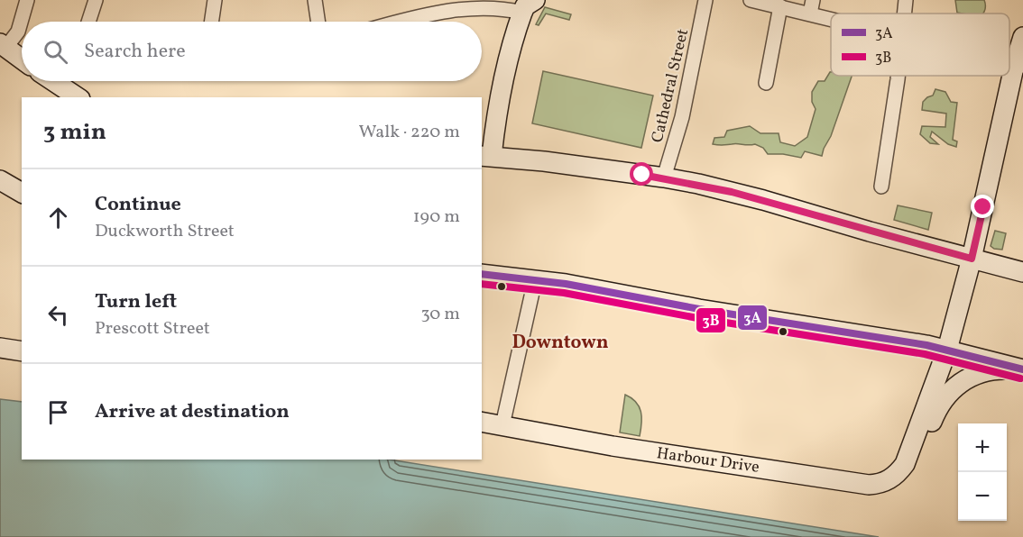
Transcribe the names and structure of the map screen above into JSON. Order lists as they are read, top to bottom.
{
  "streets": {
    "street": ["Cathedral Street", "Harbour Drive"]
  },
  "districts": ["Downtown"],
  "lines": ["transit line 3A", "transit line 3B"],
  "legend": ["3A", "3B"],
  "page": {
    "search": "Search here",
    "heading": ["3 min", "Walk · 220 m"],
    "list": [
      ["Continue", "Duckworth Street", "190 m"],
      ["Turn left", "Prescott Street", "30 m"],
      "Arrive at destination"
    ],
    "map_buttons": ["+", "−"]
  }
}
